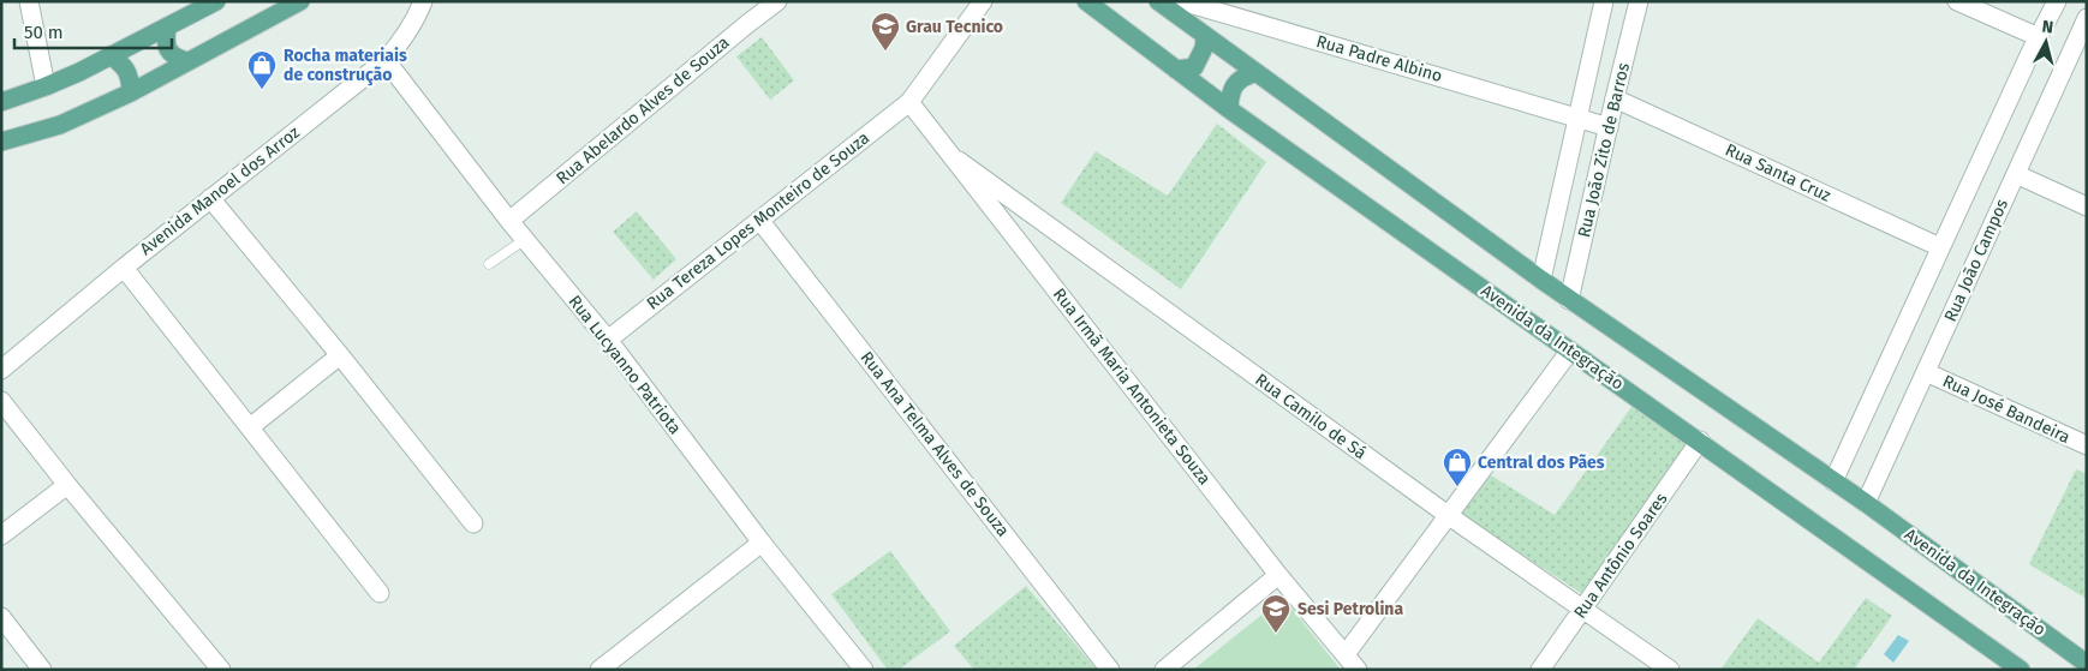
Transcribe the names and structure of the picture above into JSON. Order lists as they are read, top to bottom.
{
  "streets": {
    "main road": ["Avenida da Integração"],
    "street": [
      "Rua Padre Albino",
      "Rua Abelardo Alves de Souza",
      "Rua João Zito de Barros",
      "Rua Santa Cruz",
      "Avenida Manoel dos Arroz",
      "Rua Tereza Lopes Monteiro de Souza",
      "Rua João Campos",
      "Rua Lucyanno Patriota",
      "Rua Irmã Maria Antonieta Souza",
      "Rua José Bandeira",
      "Rua Camilo de Sá",
      "Rua Ana Telma Alves de Souza",
      "Rua Antônio Soares"
    ]
  },
  "crossings": [
    ["Rua Padre Albino", "Rua João Zito de Barros"],
    ["Rua Abelardo Alves de Souza", "Rua Lucyanno Patriota"],
    ["Rua João Zito de Barros", "Rua Santa Cruz"],
    ["Rua João Zito de Barros", "Avenida da Integração"],
    ["Avenida Manoel dos Arroz", "Rua Lucyanno Patriota"],
    ["Rua Tereza Lopes Monteiro de Souza", "Rua Lucyanno Patriota"],
    ["Rua Tereza Lopes Monteiro de Souza", "Rua Irmã Maria Antonieta Souza"],
    ["Rua Tereza Lopes Monteiro de Souza", "Rua Ana Telma Alves de Souza"],
    ["Rua João Campos", "Avenida da Integração"],
    ["Rua João Campos", "Rua José Bandeira"],
    ["Avenida da Integração", "Rua Antônio Soares"],
    ["Rua Irmã Maria Antonieta Souza", "Rua Camilo de Sá"],
    ["Rua Camilo de Sá", "Rua Antônio Soares"]
  ],
  "places": {
    "school or university": ["Grau Tecnico", "Sesi Petrolina"],
    "shop": ["Rocha materiais de construção", "Central dos Pães"]
  },
  "scale_bar": "50 m",
  "north": "top"
}
